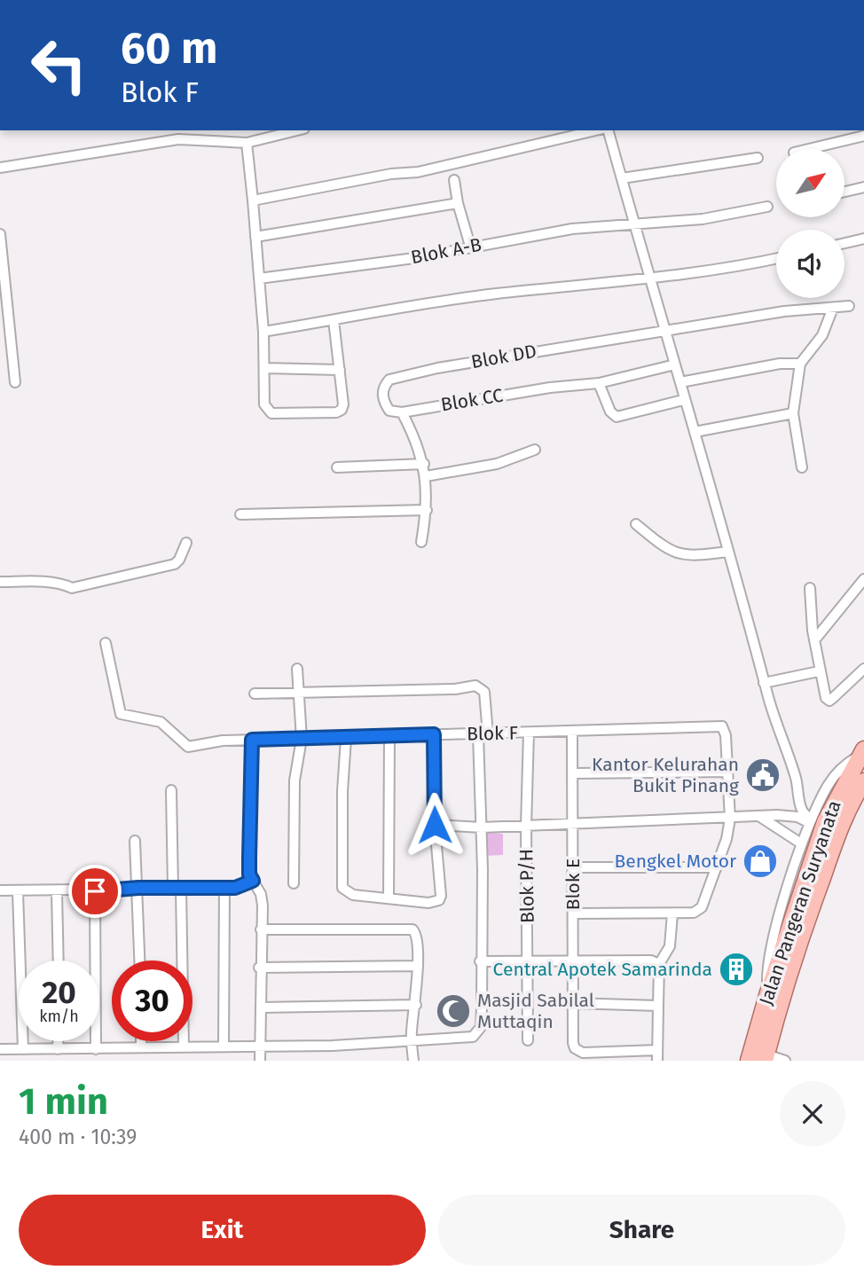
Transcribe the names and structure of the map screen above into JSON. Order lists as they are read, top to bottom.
{
  "streets": {
    "main road": ["Jalan Pangeran Suryanata"],
    "street": [
      "Blok A-B",
      "Blok DD",
      "Blok CC",
      "Blok F",
      "Blok E",
      "Blok P/H"
    ]
  },
  "crossings": [
    ["Blok DD", "Blok CC"],
    ["Blok F", "Blok E"],
    ["Blok F", "Blok P/H"]
  ],
  "places": {
    "public building": ["Kantor Kelurahan Bukit Pinang"],
    "shop": ["Bengkel Motor"],
    "building": ["Central Apotek Samarinda"],
    "mosque": ["Masjid Sabilal Muttaqin"]
  },
  "north": "top right",
  "page": {
    "turn": ["60 m", "Blok F"],
    "speed": "20 km/h",
    "limit": "30",
    "heading": ["1 min", "400 m · 10:39"],
    "buttons": ["Exit", "Share"]
  }
}
